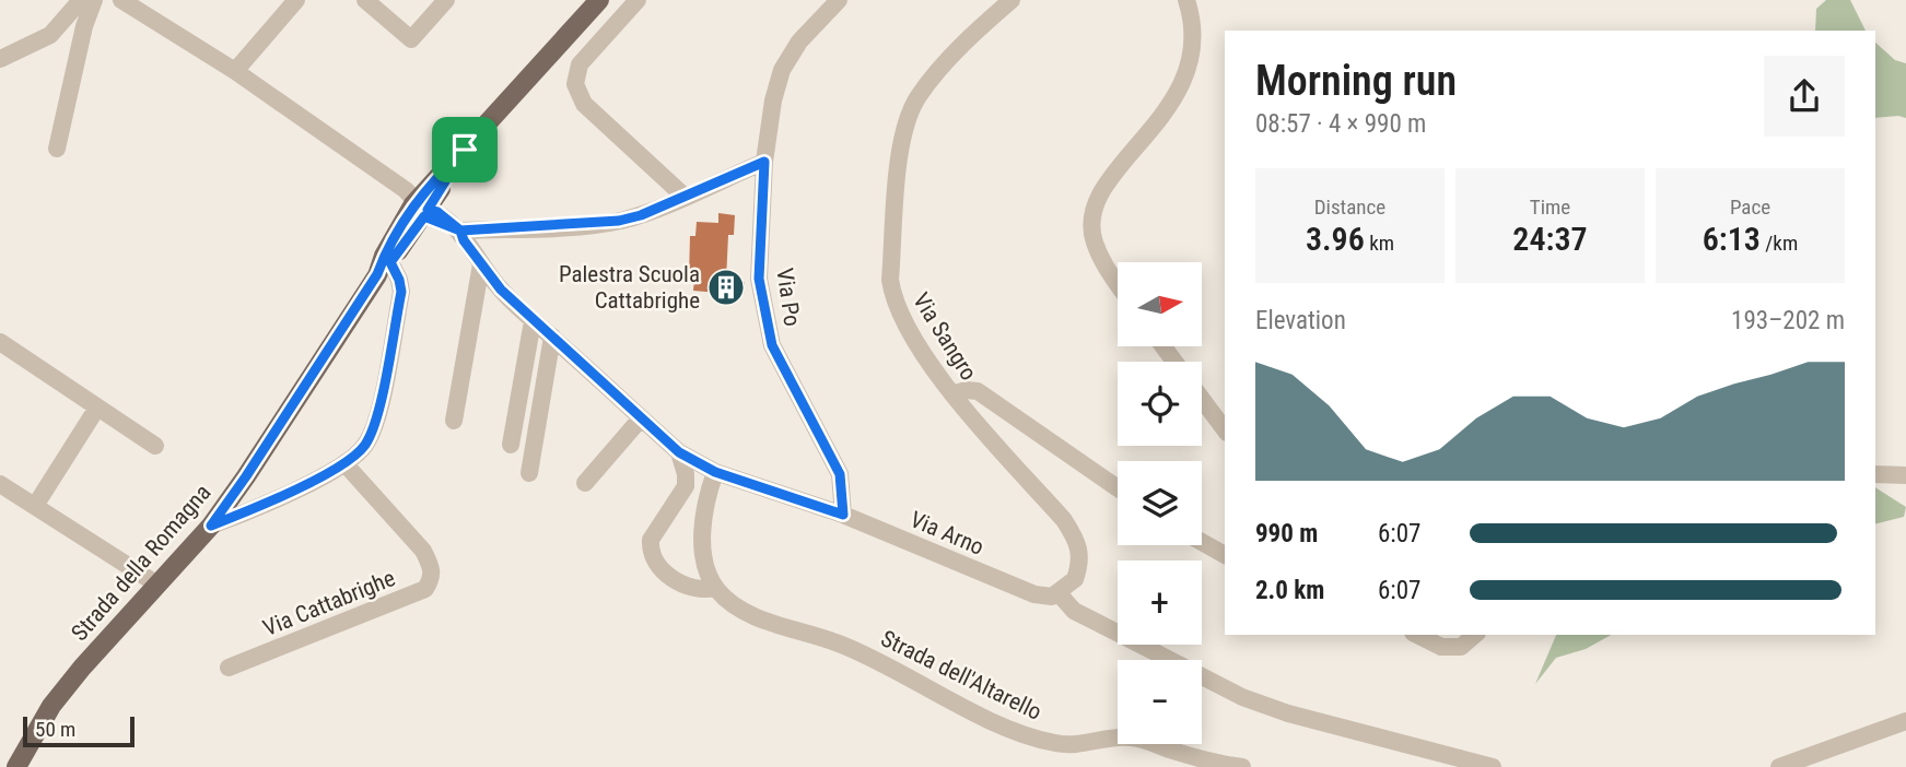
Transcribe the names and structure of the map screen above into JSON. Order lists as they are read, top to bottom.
{
  "streets": {
    "main road": ["Strada della Romagna"],
    "street": [
      "Via Po",
      "Via Sangro",
      "Via Arno",
      "Via Cattabrighe",
      "Strada dell'Altarello"
    ]
  },
  "crossings": [
    ["Via Po", "Via Arno"],
    ["Via Sangro", "Via Arno"],
    ["Via Arno", "Strada dell'Altarello"]
  ],
  "places": {
    "building": ["Palestra Scuola Cattabrighe"]
  },
  "scale_bar": "50 m",
  "north": "right",
  "page": {
    "heading": ["Morning run", "08:57 · 4 × 990 m"],
    "stats": [
      ["Distance", "3.96 km"],
      ["Time", "24:37"],
      ["Pace", "6:13 /km"]
    ],
    "map_buttons": ["+", "−"],
    "chart": ["Elevation", "193–202 m"],
    "list": [
      {
        "name": "990 m",
        "note": "6:07"
      },
      {
        "name": "2.0 km",
        "note": "6:07"
      }
    ],
    "scale": "50 m"
  }
}
